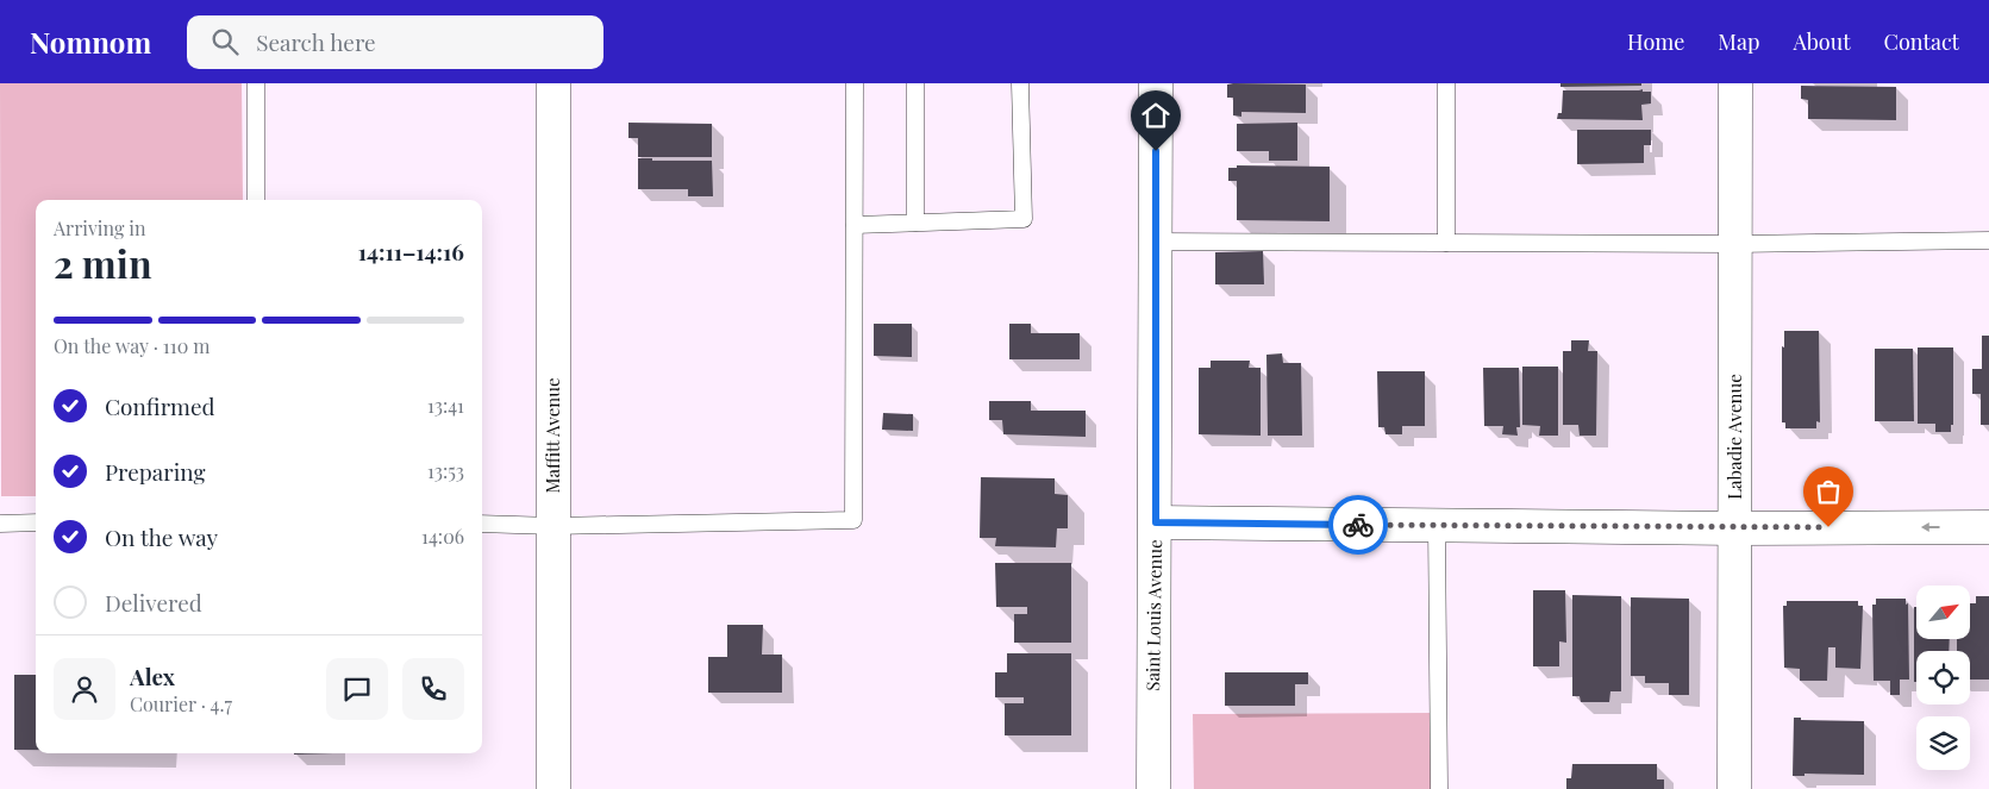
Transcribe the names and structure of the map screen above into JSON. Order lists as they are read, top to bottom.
{
  "streets": {
    "street": ["Maffitt Avenue", "Labadie Avenue", "Saint Louis Avenue"]
  },
  "north": "top right",
  "page": {
    "header": "Nomnom",
    "search": "Search here",
    "nav": [
      "Home",
      "Map",
      "About",
      "Contact"
    ],
    "heading": ["2 min", "Arriving in", "14:11–14:16"],
    "panel": ["Alex", "Courier · 4.7"],
    "bar": "On the way · 110 m",
    "list": [
      ["Confirmed", "13:41"],
      ["Preparing", "13:53"],
      ["On the way", "14:06"],
      "Delivered"
    ]
  }
}
